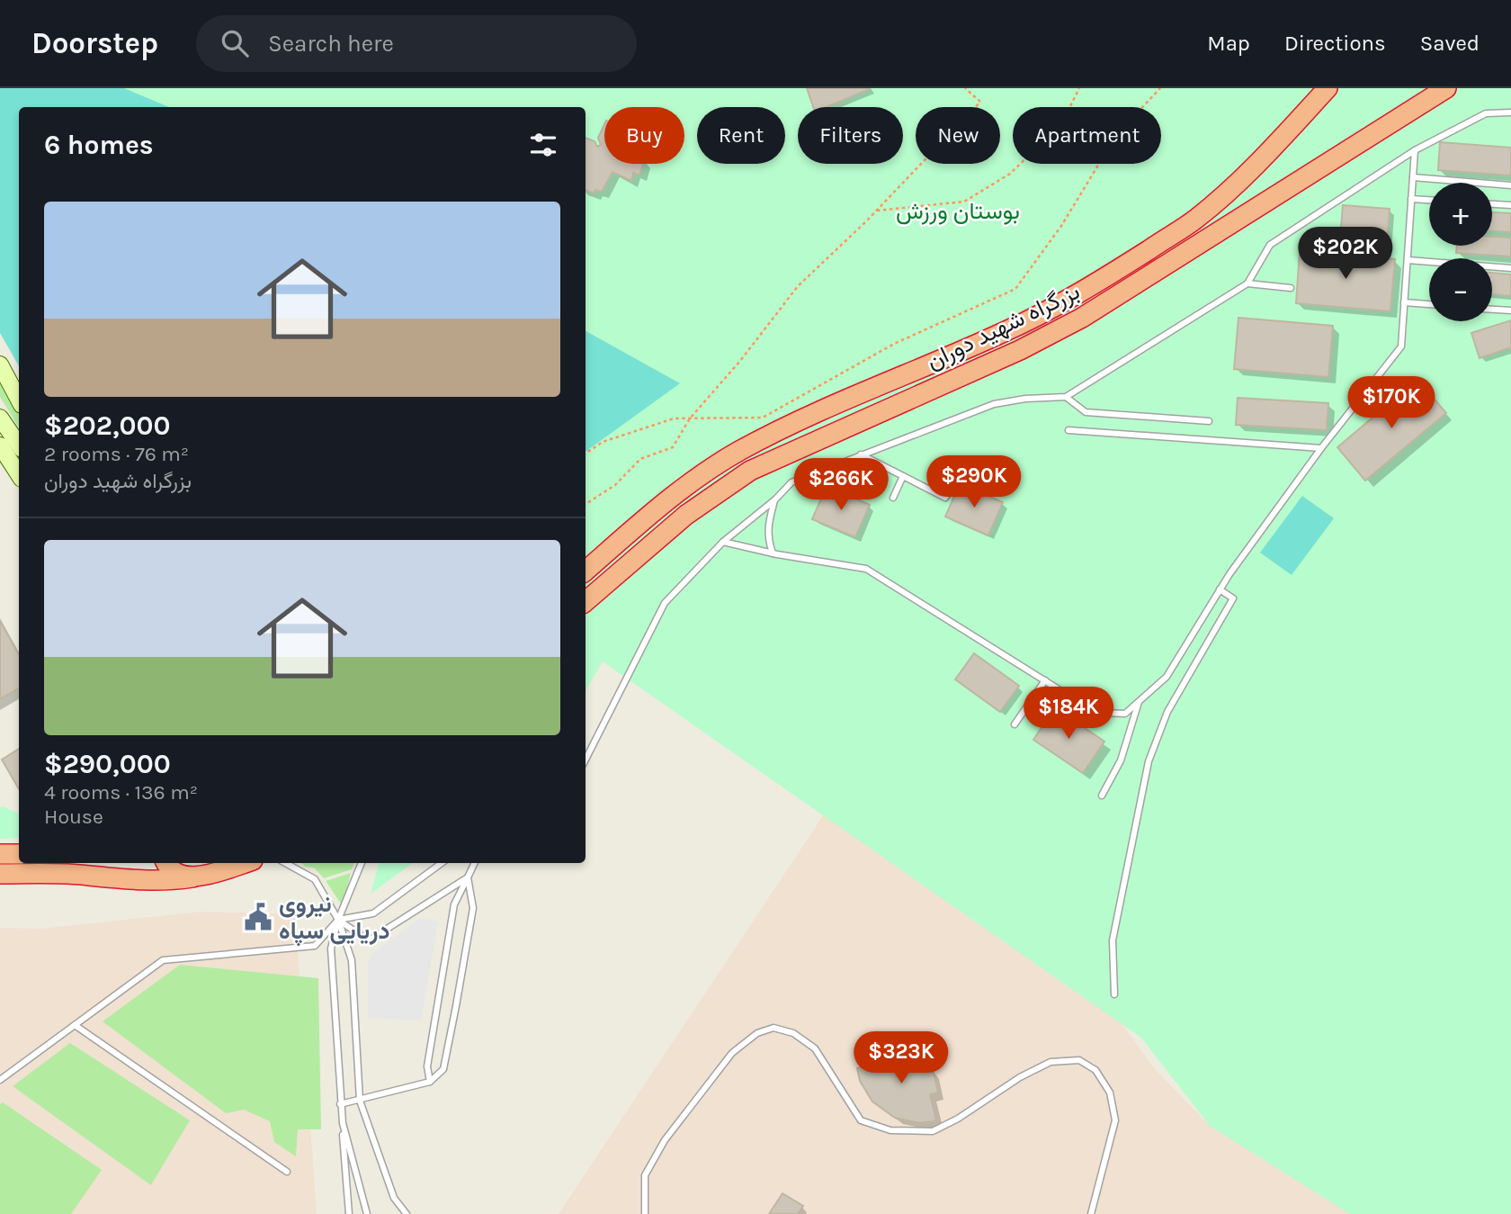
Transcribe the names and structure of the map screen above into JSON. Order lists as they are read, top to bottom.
{
  "streets": {
    "highway": ["بزرگراه شهید دوران"]
  },
  "parks": ["بوستان ورزش"],
  "places": {
    "public building": ["نیروی دریایی سپاه"]
  },
  "page": {
    "header": "Doorstep",
    "search": "Search here",
    "nav": ["Map", "Directions", "Saved"],
    "chip": [
      "Buy",
      "Rent",
      "Filters",
      "New",
      "Apartment"
    ],
    "heading": "6 homes",
    "map_buttons": ["+", "−"],
    "list": [
      {
        "name": "$202,000",
        "note": "2 rooms · 76 m² · بزرگراه شهید دوران"
      },
      {
        "name": "$290,000",
        "note": "4 rooms · 136 m² · House"
      }
    ],
    "price": [
      "$202K",
      "$170K",
      "$290K",
      "$266K",
      "$184K",
      "$323K"
    ]
  }
}
